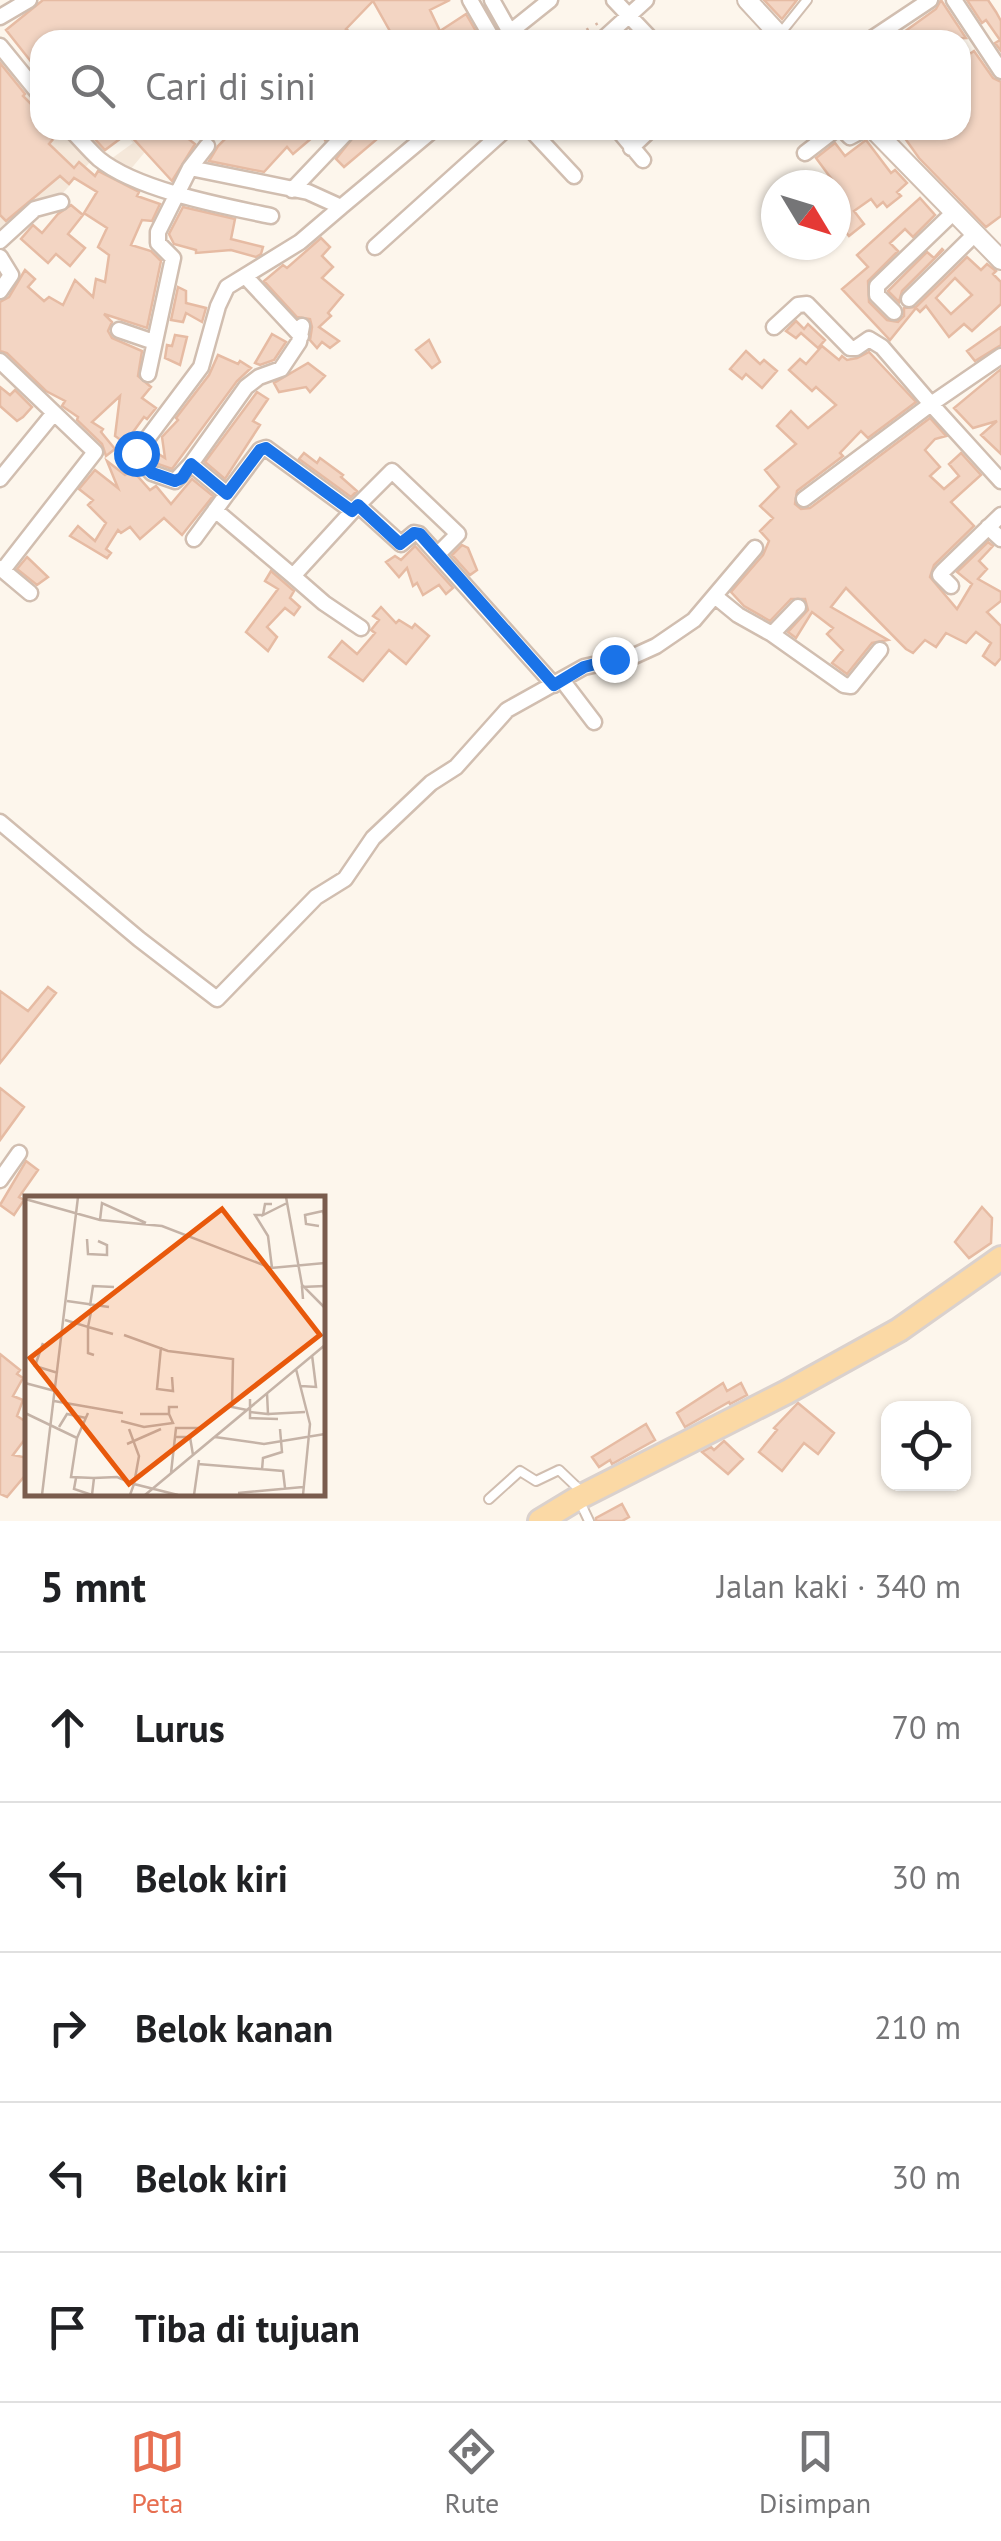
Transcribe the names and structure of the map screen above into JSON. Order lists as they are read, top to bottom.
{
  "north": "bottom right",
  "page": {
    "search": "Cari di sini",
    "heading": ["5 mnt", "Jalan kaki · 340 m"],
    "list": [
      ["Lurus", "70 m"],
      ["Belok kiri", "30 m"],
      ["Belok kanan", "210 m"],
      ["Belok kiri", "30 m"],
      "Tiba di tujuan"
    ],
    "nav": ["Peta", "Rute", "Disimpan"]
  }
}
